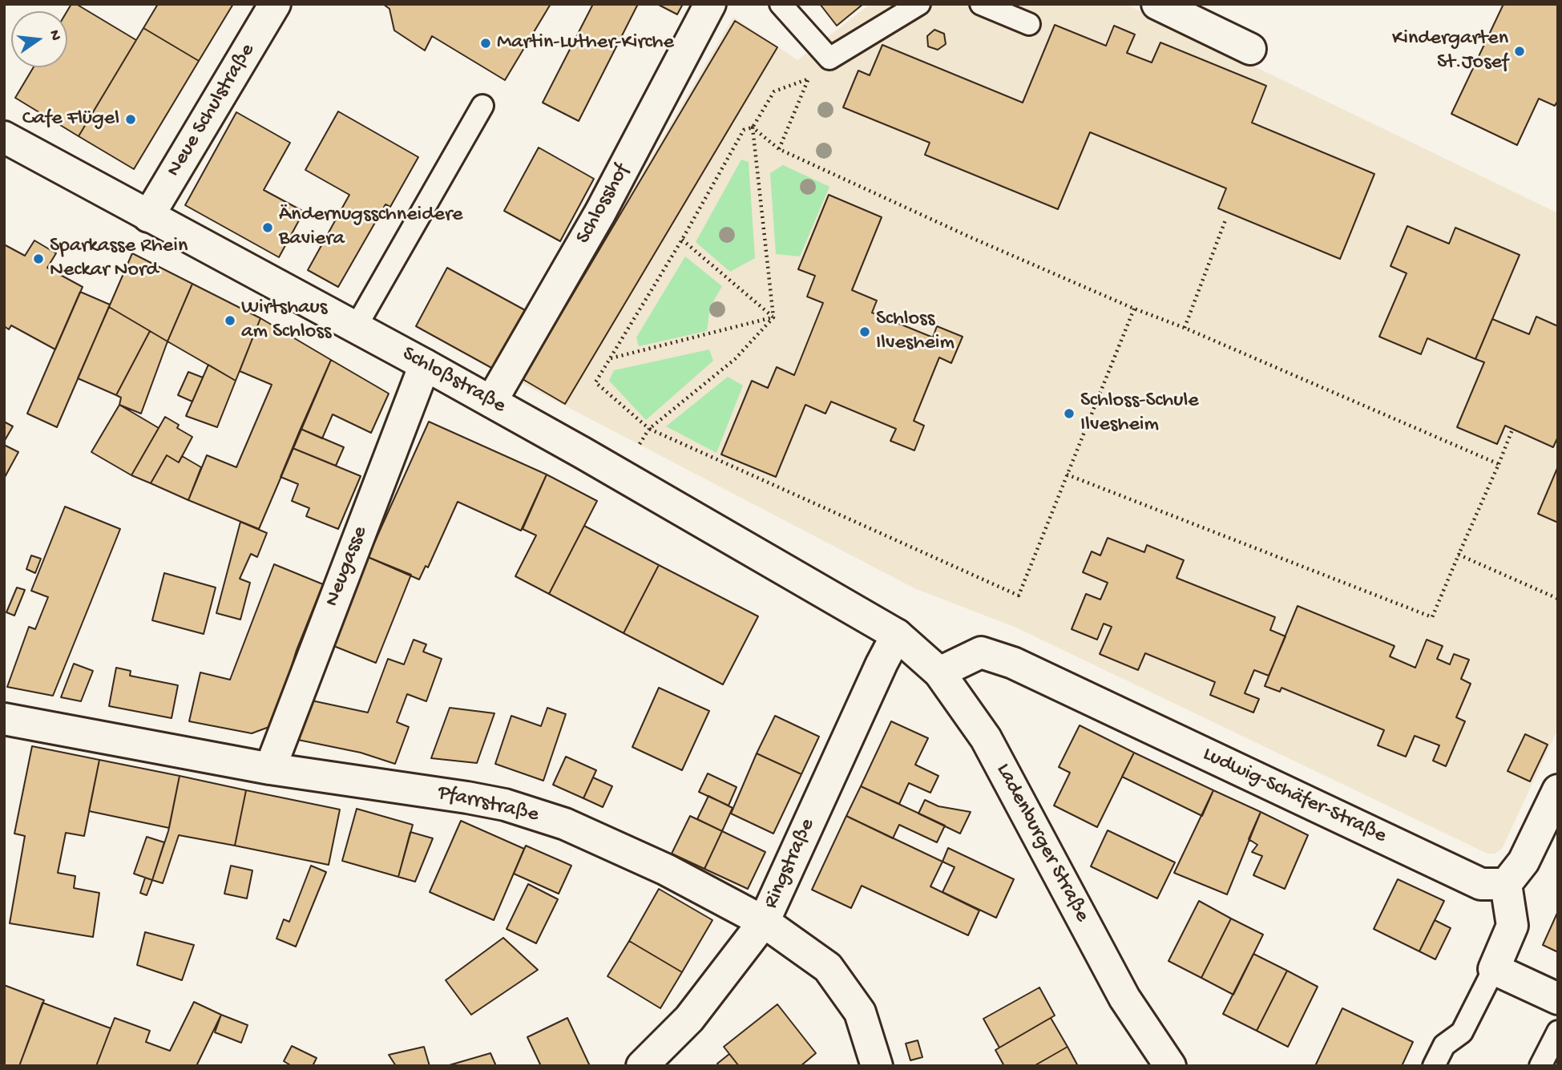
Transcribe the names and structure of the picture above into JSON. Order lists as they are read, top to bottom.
{
  "streets": {
    "street": [
      "Neue Schulstraße",
      "Schlosshof",
      "Schloßstraße",
      "Neugasse",
      "Ludwig-Schäfer-Straße",
      "Pfarrstraße",
      "Ladenburger Straße",
      "Ringstraße"
    ]
  },
  "crossings": [
    ["Neue Schulstraße", "Schloßstraße"],
    ["Schlosshof", "Schloßstraße"],
    ["Schloßstraße", "Neugasse"],
    ["Schloßstraße", "Ladenburger Straße"],
    ["Schloßstraße", "Ringstraße"],
    ["Neugasse", "Pfarrstraße"],
    ["Ludwig-Schäfer-Straße", "Ladenburger Straße"],
    ["Pfarrstraße", "Ringstraße"],
    ["Ladenburger Straße", "Ringstraße"]
  ],
  "places": [
    "Martin-Luther-Kirche",
    "Kindergarten St.Josef",
    "Cafe Flügel",
    "Ändernugsschneidere Baviera",
    "Sparkasse Rhein Neckar Nord",
    "Wirtshaus am Schloss",
    "Schloss Ilvesheim",
    "Schloss-Schule Ilvesheim"
  ],
  "north": "right"
}
